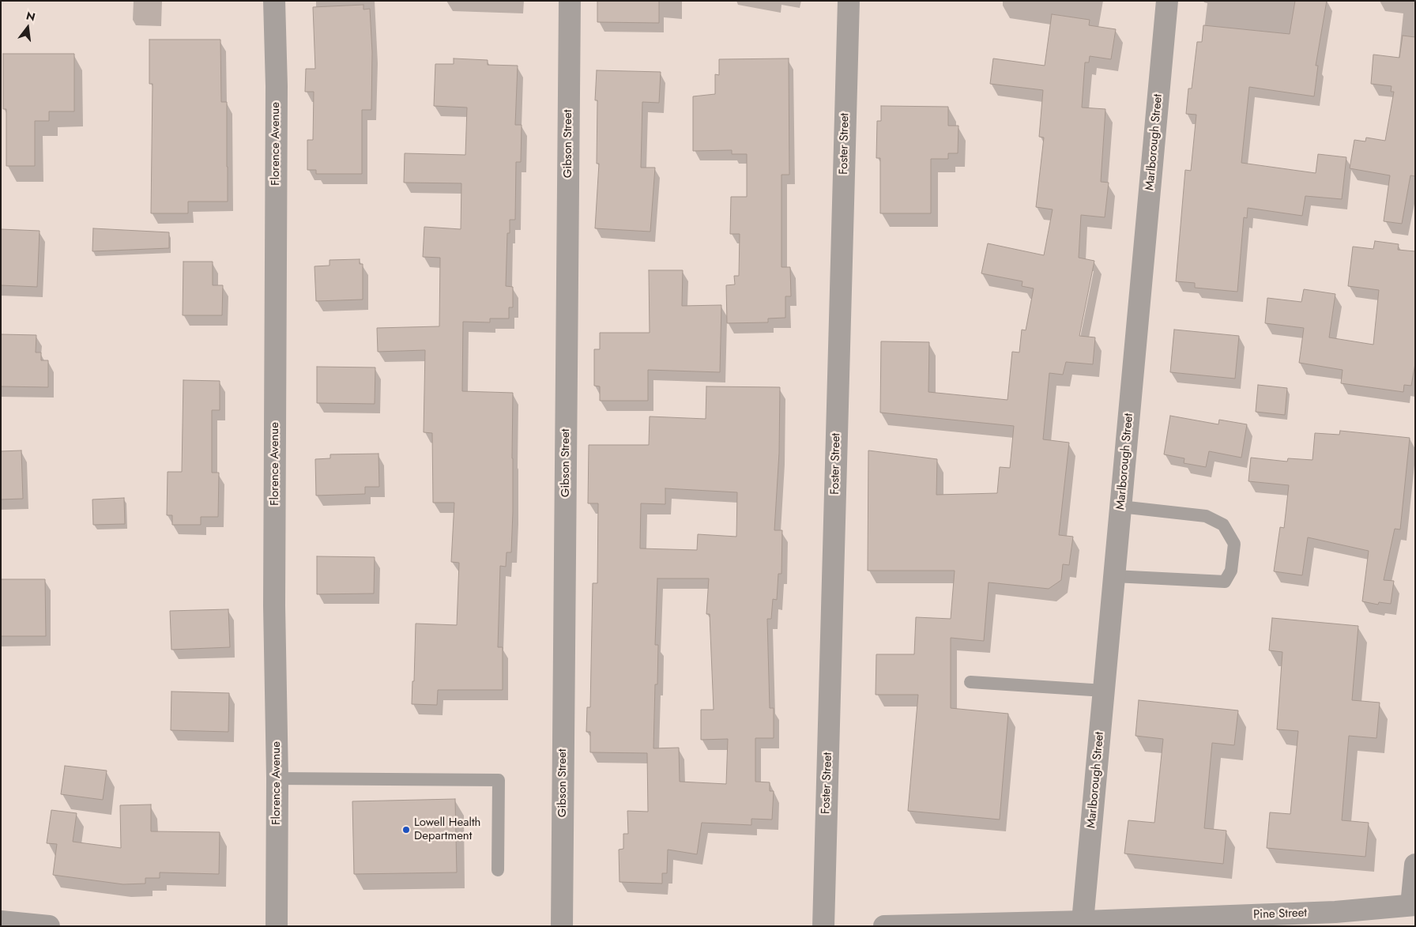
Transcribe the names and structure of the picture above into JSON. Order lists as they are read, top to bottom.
{
  "streets": {
    "street": [
      "Marlborough Street",
      "Florence Avenue",
      "Gibson Street",
      "Foster Street",
      "Pine Street"
    ]
  },
  "crossings": [
    ["Marlborough Street", "Pine Street"]
  ],
  "places": ["Lowell Health Department"],
  "north": "top"
}
